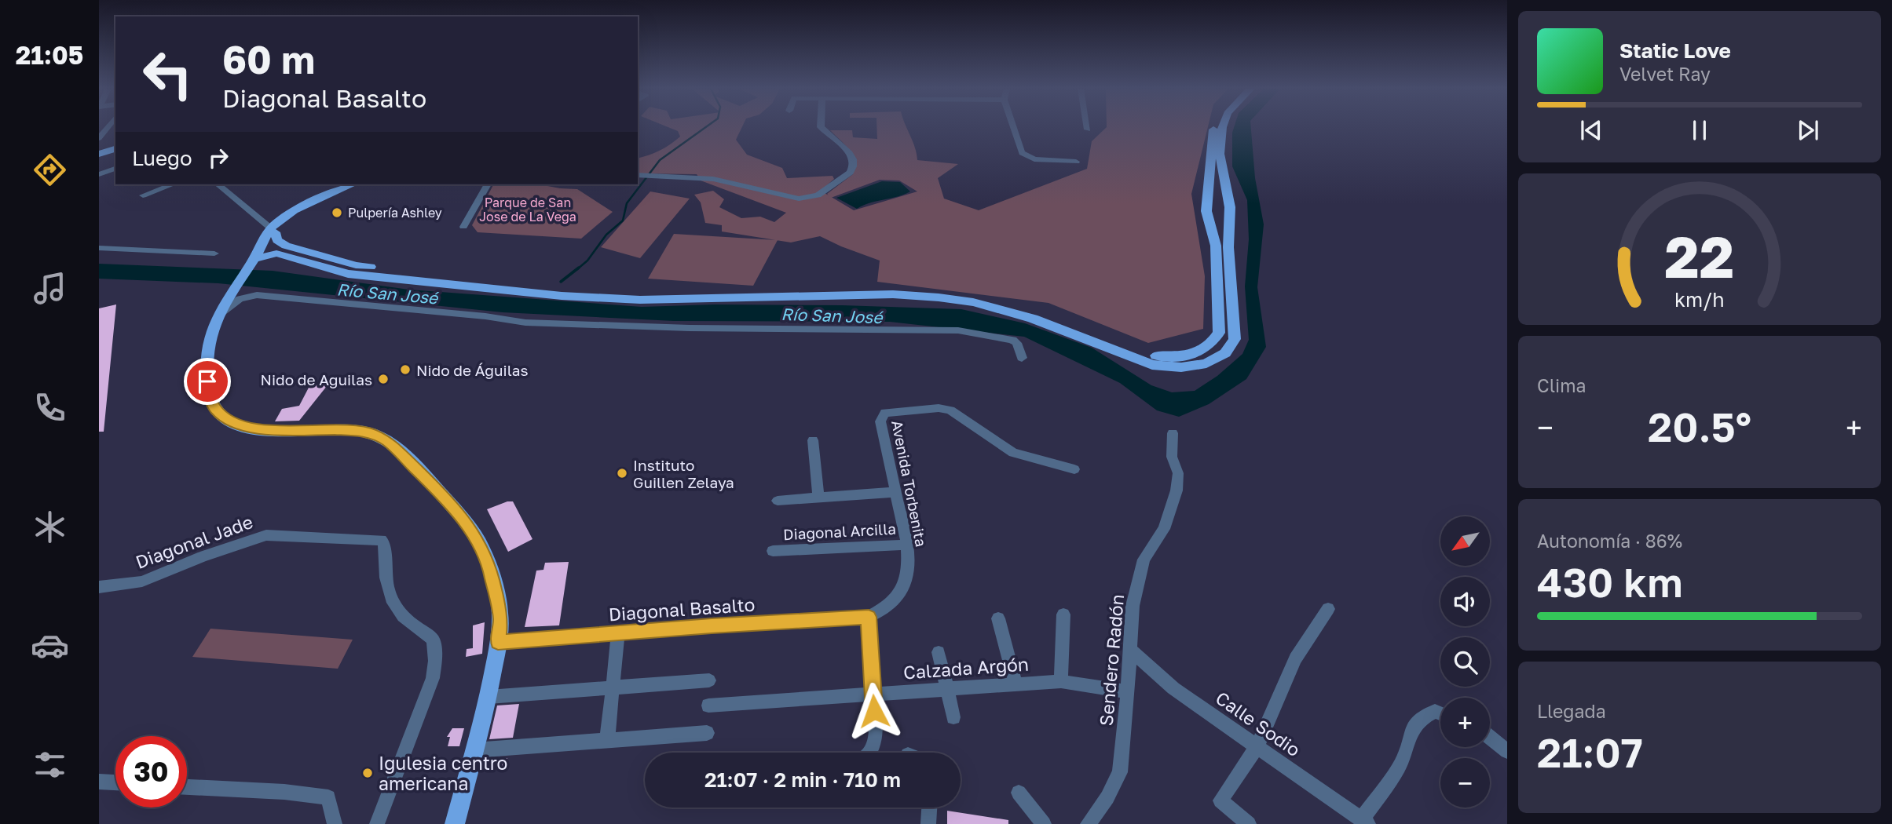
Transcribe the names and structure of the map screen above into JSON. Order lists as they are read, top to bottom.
{
  "streets": {
    "street": [
      "Avenida Torbenita",
      "Diagonal Arcilla",
      "Diagonal Jade",
      "Diagonal Basalto",
      "Sendero Radón",
      "Calzada Argón",
      "Calle Sodio"
    ]
  },
  "crossings": [
    ["Avenida Torbenita", "Diagonal Arcilla"],
    ["Avenida Torbenita", "Diagonal Basalto"],
    ["Sendero Radón", "Calzada Argón"],
    ["Sendero Radón", "Calle Sodio"]
  ],
  "water": ["Río San José"],
  "parks": ["Parque de San Jose de La Vega"],
  "places": [
    "Pulpería Ashley",
    "Nido de Águilas",
    "Nido de Aguilas",
    "Instituto Guillen Zelaya",
    "Igulesia centro americana"
  ],
  "north": "bottom left",
  "page": {
    "tabs": "21:05",
    "turn": ["60 m", "Diagonal Basalto"],
    "song": ["Static Love", "Velvet Ray"],
    "then": "Luego",
    "tile": [
      "Clima",
      ["Autonomía · 86%", "430 km"],
      ["Llegada", "21:07"]
    ],
    "heat": ["−", "20.5°", "+"],
    "map_buttons": ["+", "−"],
    "limit": "30",
    "trip": "21:07 · 2 min · 710 m",
    "gauge": ["22", "km/h"]
  }
}
